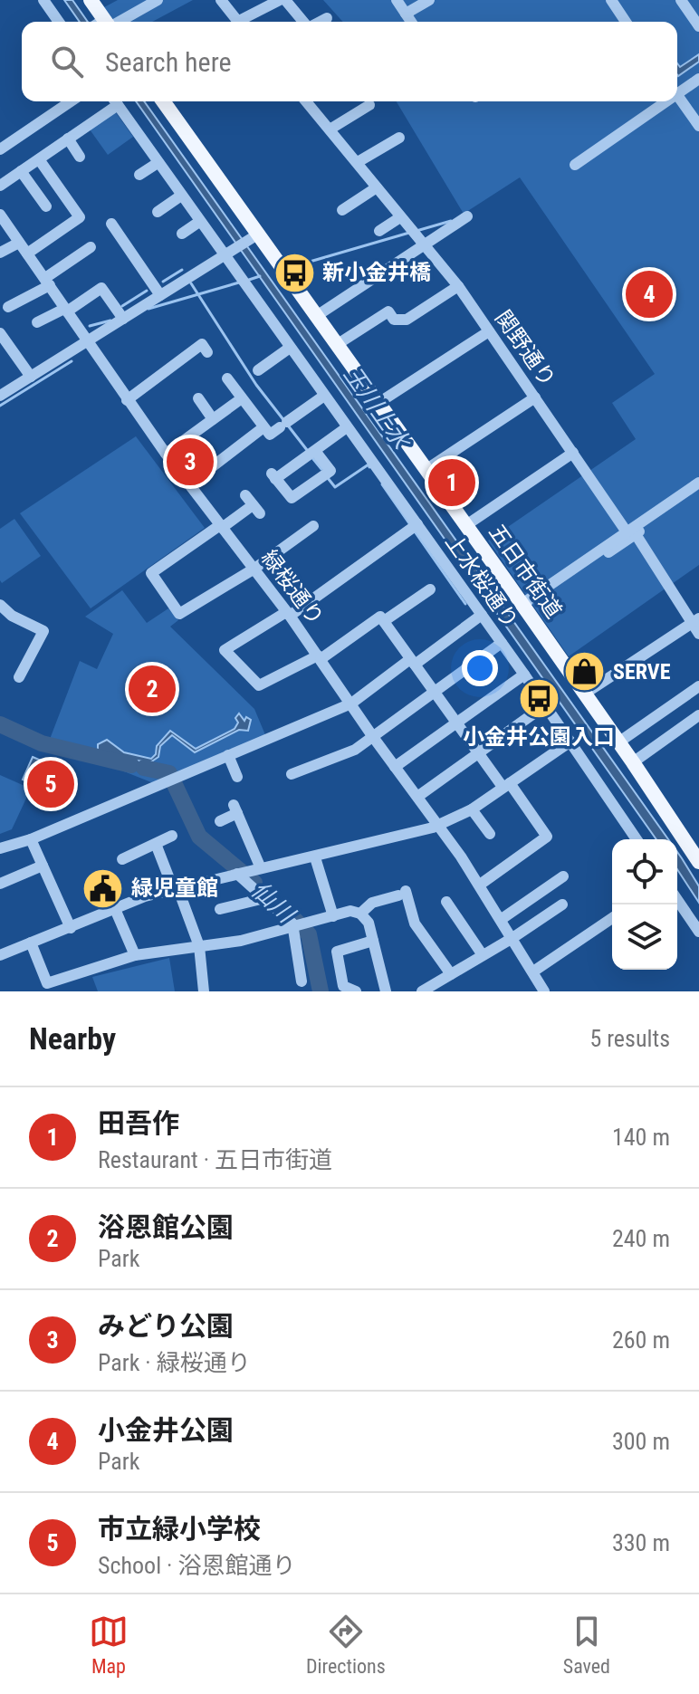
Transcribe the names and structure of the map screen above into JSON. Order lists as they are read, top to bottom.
{
  "streets": {
    "main road": ["五日市街道"],
    "street": ["関野通り", "上水桜通り", "緑桜通り"]
  },
  "water": ["玉川上水", "仙川"],
  "places": {
    "bus stop": ["新小金井橋", "小金井公園入口"],
    "shop": ["SERVE"],
    "public building": ["緑児童館"]
  },
  "page": {
    "search": "Search here",
    "pins": [
      "4",
      "3",
      "1",
      "2",
      "5"
    ],
    "heading": ["Nearby", "5 results"],
    "list": [
      {
        "mark": "1",
        "name": "田吾作",
        "note": "Restaurant · 五日市街道",
        "value": "140 m"
      },
      {
        "mark": "2",
        "name": "浴恩館公園",
        "note": "Park",
        "value": "240 m"
      },
      {
        "mark": "3",
        "name": "みどり公園",
        "note": "Park · 緑桜通り",
        "value": "260 m"
      },
      {
        "mark": "4",
        "name": "小金井公園",
        "note": "Park",
        "value": "300 m"
      },
      {
        "mark": "5",
        "name": "市立緑小学校",
        "note": "School · 浴恩館通り",
        "value": "330 m"
      }
    ],
    "nav": ["Map", "Directions", "Saved"]
  }
}
